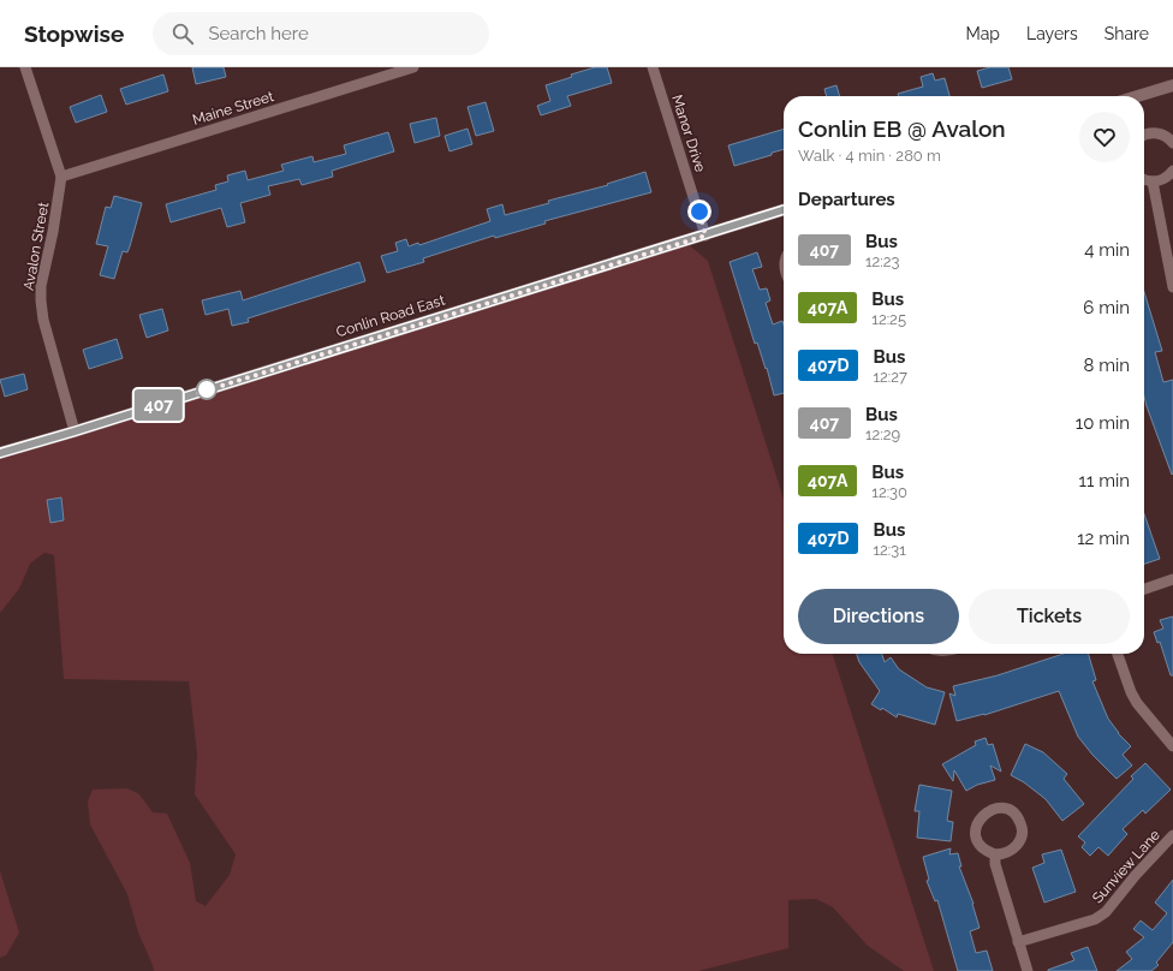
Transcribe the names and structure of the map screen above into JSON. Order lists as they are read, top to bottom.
{
  "streets": {
    "street": [
      "Maine Street",
      "Manor Drive",
      "Avalon Street",
      "Conlin Road East",
      "Sunview Lane"
    ]
  },
  "crossings": [
    ["Maine Street", "Avalon Street"],
    ["Manor Drive", "Conlin Road East"],
    ["Avalon Street", "Conlin Road East"]
  ],
  "lines": ["bus line 407"],
  "page": {
    "header": "Stopwise",
    "search": "Search here",
    "nav": ["Map", "Layers", "Share"],
    "on_map": "407",
    "heading": [
      ["Conlin EB @ Avalon", "Walk · 4 min · 280 m"],
      "Departures"
    ],
    "list": [
      {
        "mark": "407",
        "name": "Bus",
        "note": "12:23",
        "value": "4 min"
      },
      {
        "mark": "407A",
        "name": "Bus",
        "note": "12:25",
        "value": "6 min"
      },
      {
        "mark": "407D",
        "name": "Bus",
        "note": "12:27",
        "value": "8 min"
      },
      {
        "mark": "407",
        "name": "Bus",
        "note": "12:29",
        "value": "10 min"
      },
      {
        "mark": "407A",
        "name": "Bus",
        "note": "12:30",
        "value": "11 min"
      },
      {
        "mark": "407D",
        "name": "Bus",
        "note": "12:31",
        "value": "12 min"
      }
    ],
    "buttons": ["Directions", "Tickets"]
  }
}
